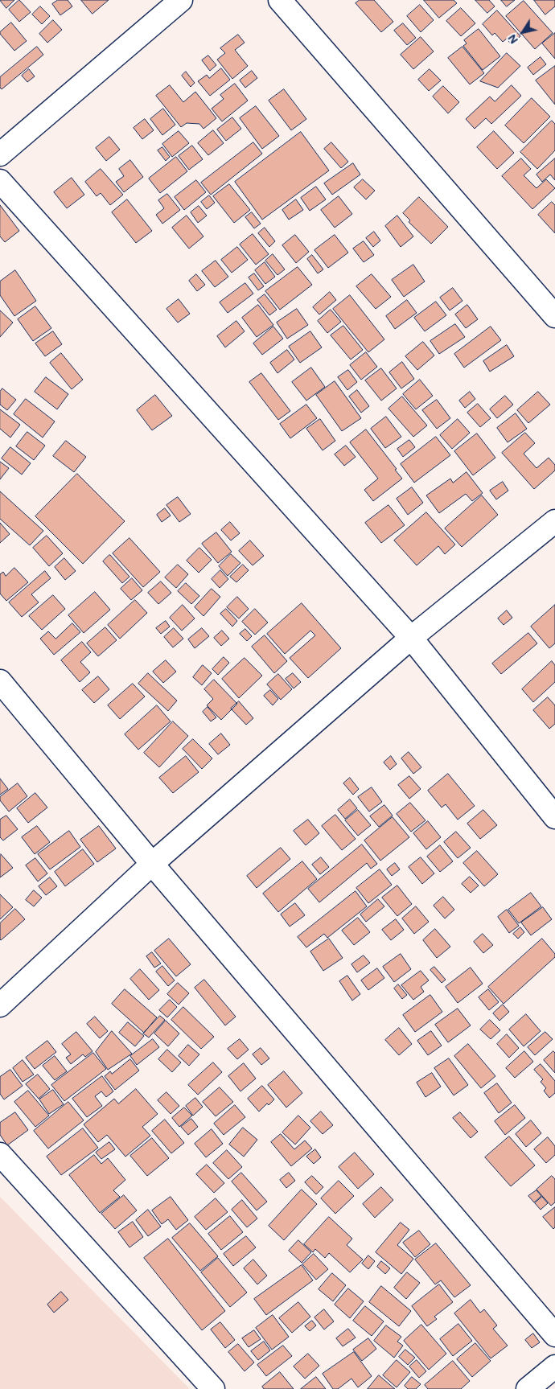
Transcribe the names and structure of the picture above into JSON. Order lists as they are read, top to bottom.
{
  "north": "bottom left"
}
